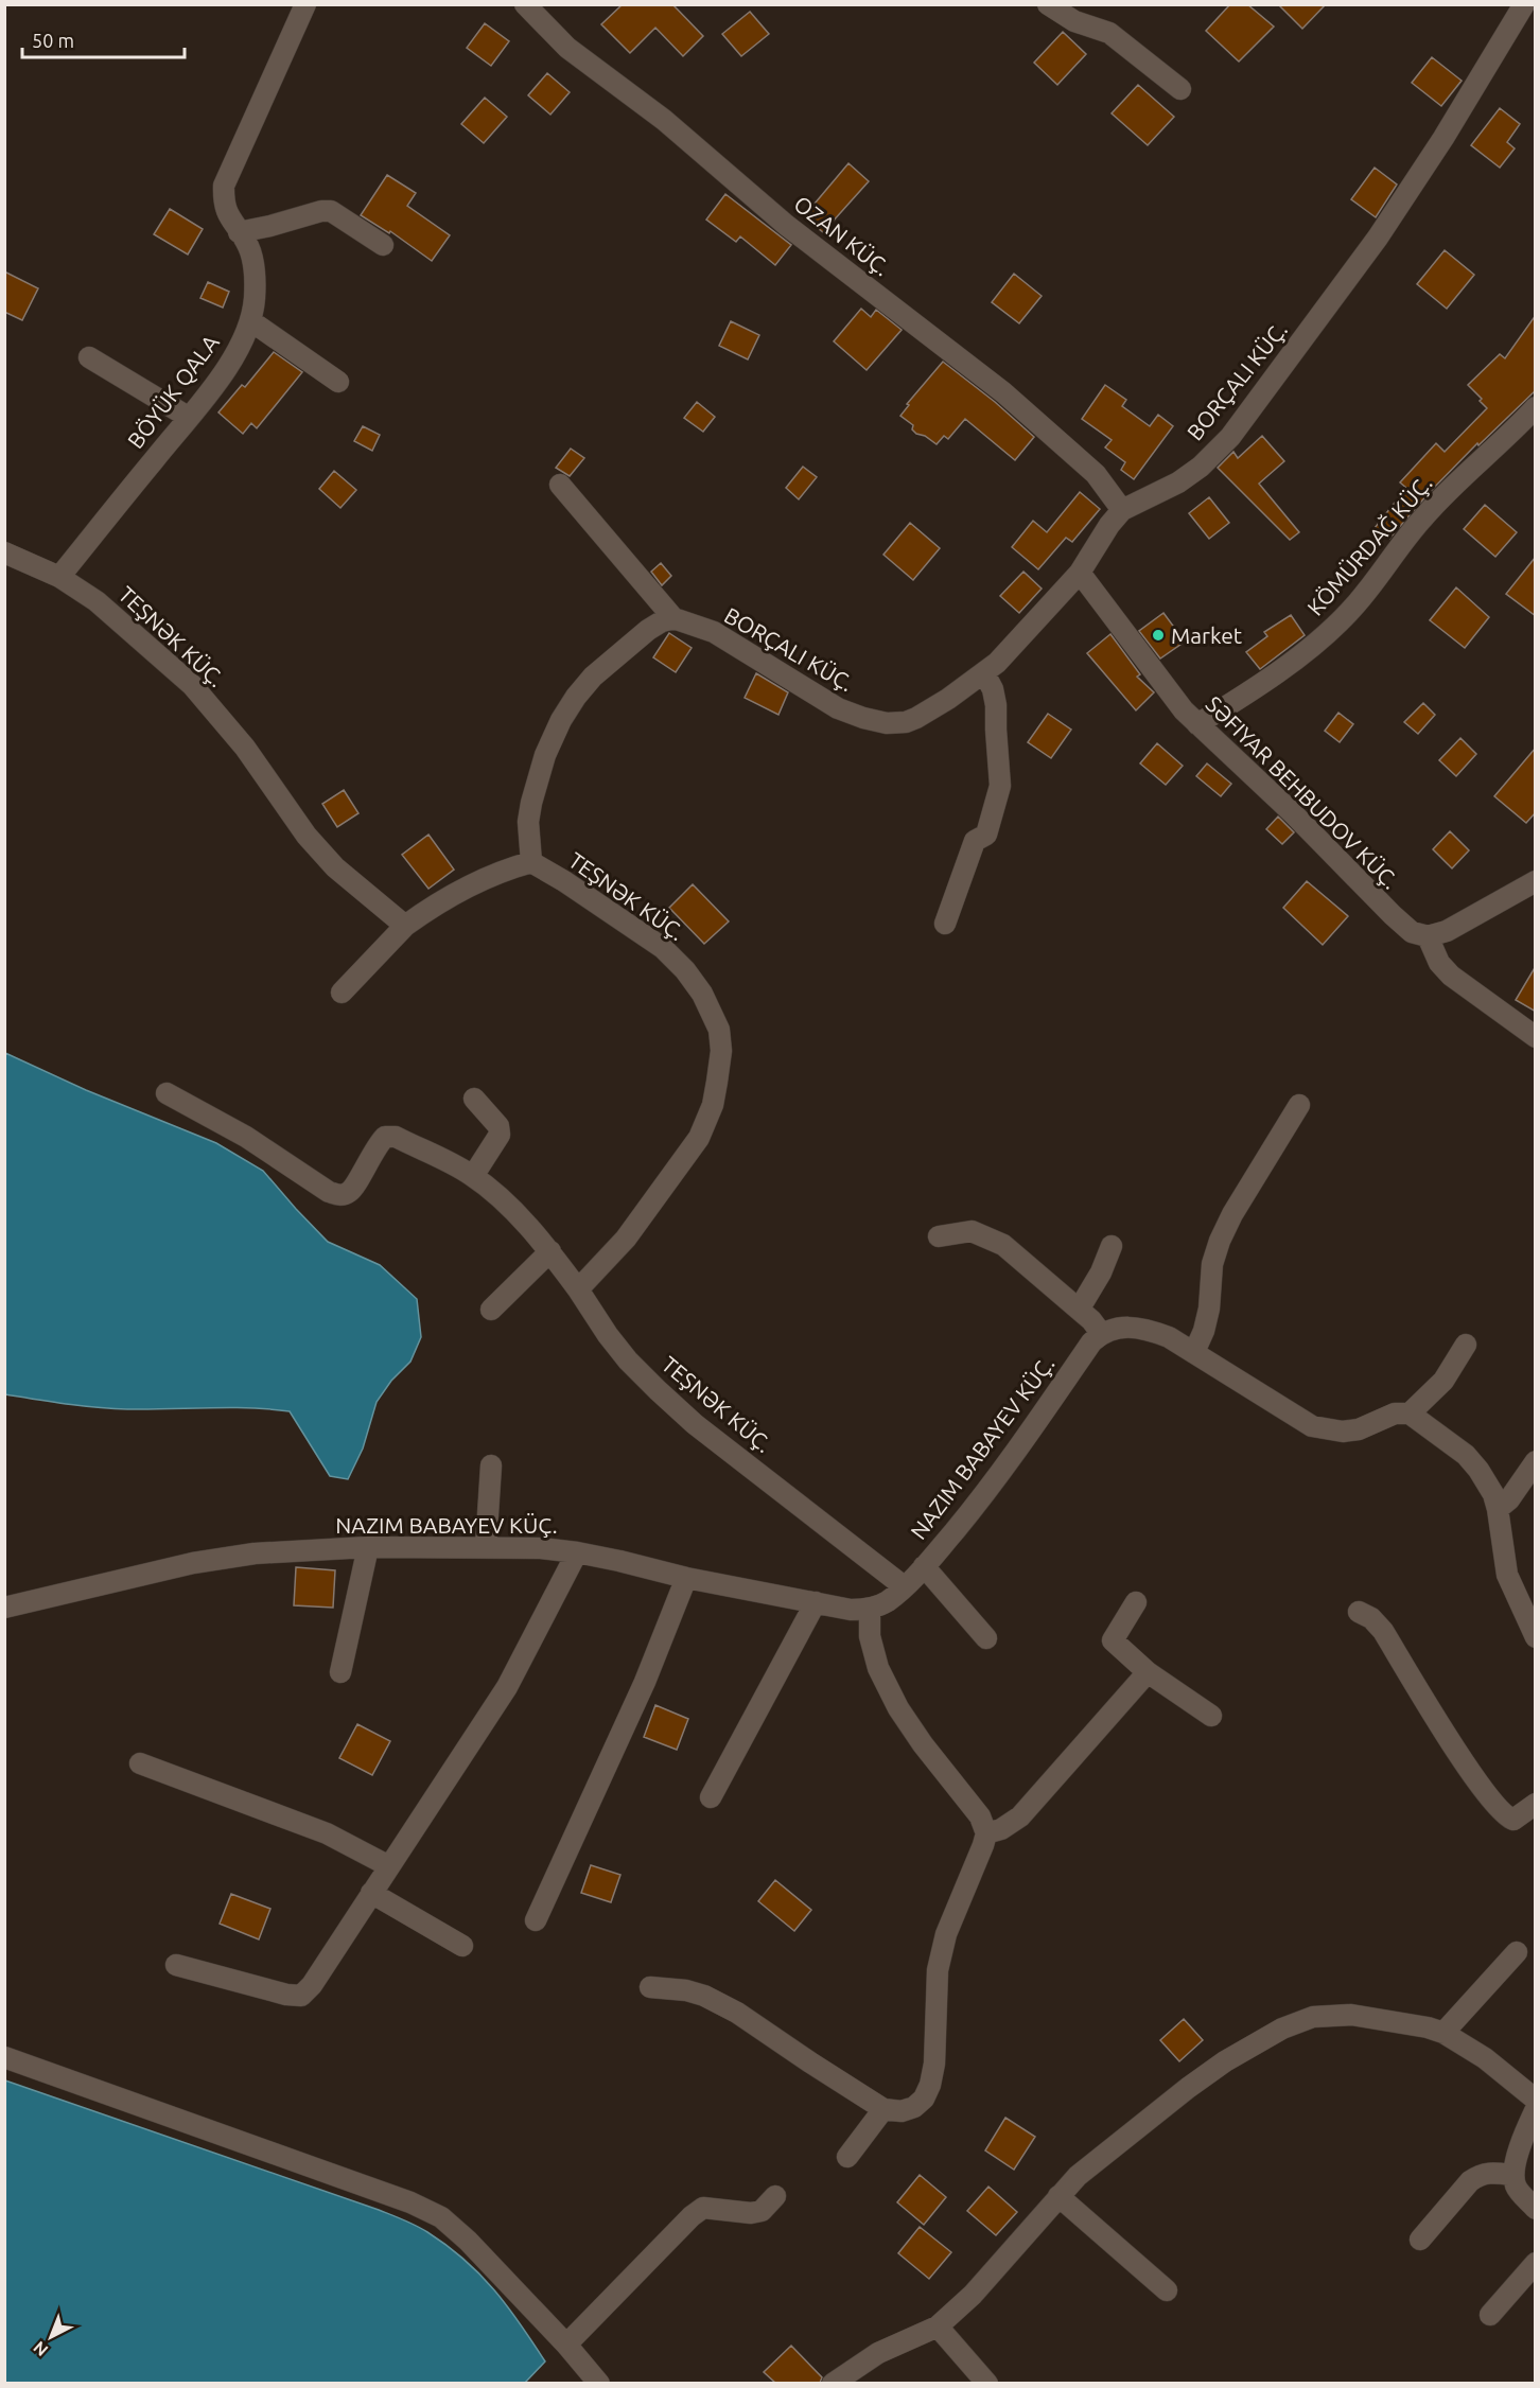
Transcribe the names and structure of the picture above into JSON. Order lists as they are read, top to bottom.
{
  "streets": {
    "street": [
      "OZAN KÜÇ.",
      "BÖYÜK QALA",
      "KÖMÜRDAĞ KÜÇ.",
      "TEŞNƏK KÜÇ.",
      "SƏFIYAR BEHBUDOV KÜÇ.",
      "NAZIM BABAYEV KÜÇ."
    ]
  },
  "crossings": [
    ["BÖYÜK QALA", "TEŞNƏK KÜÇ."],
    ["KÖMÜRDAĞ KÜÇ.", "SƏFIYAR BEHBUDOV KÜÇ."],
    ["TEŞNƏK KÜÇ.", "NAZIM BABAYEV KÜÇ."]
  ],
  "places": ["Market"],
  "scale_bar": "50 m",
  "north": "bottom left"
}
